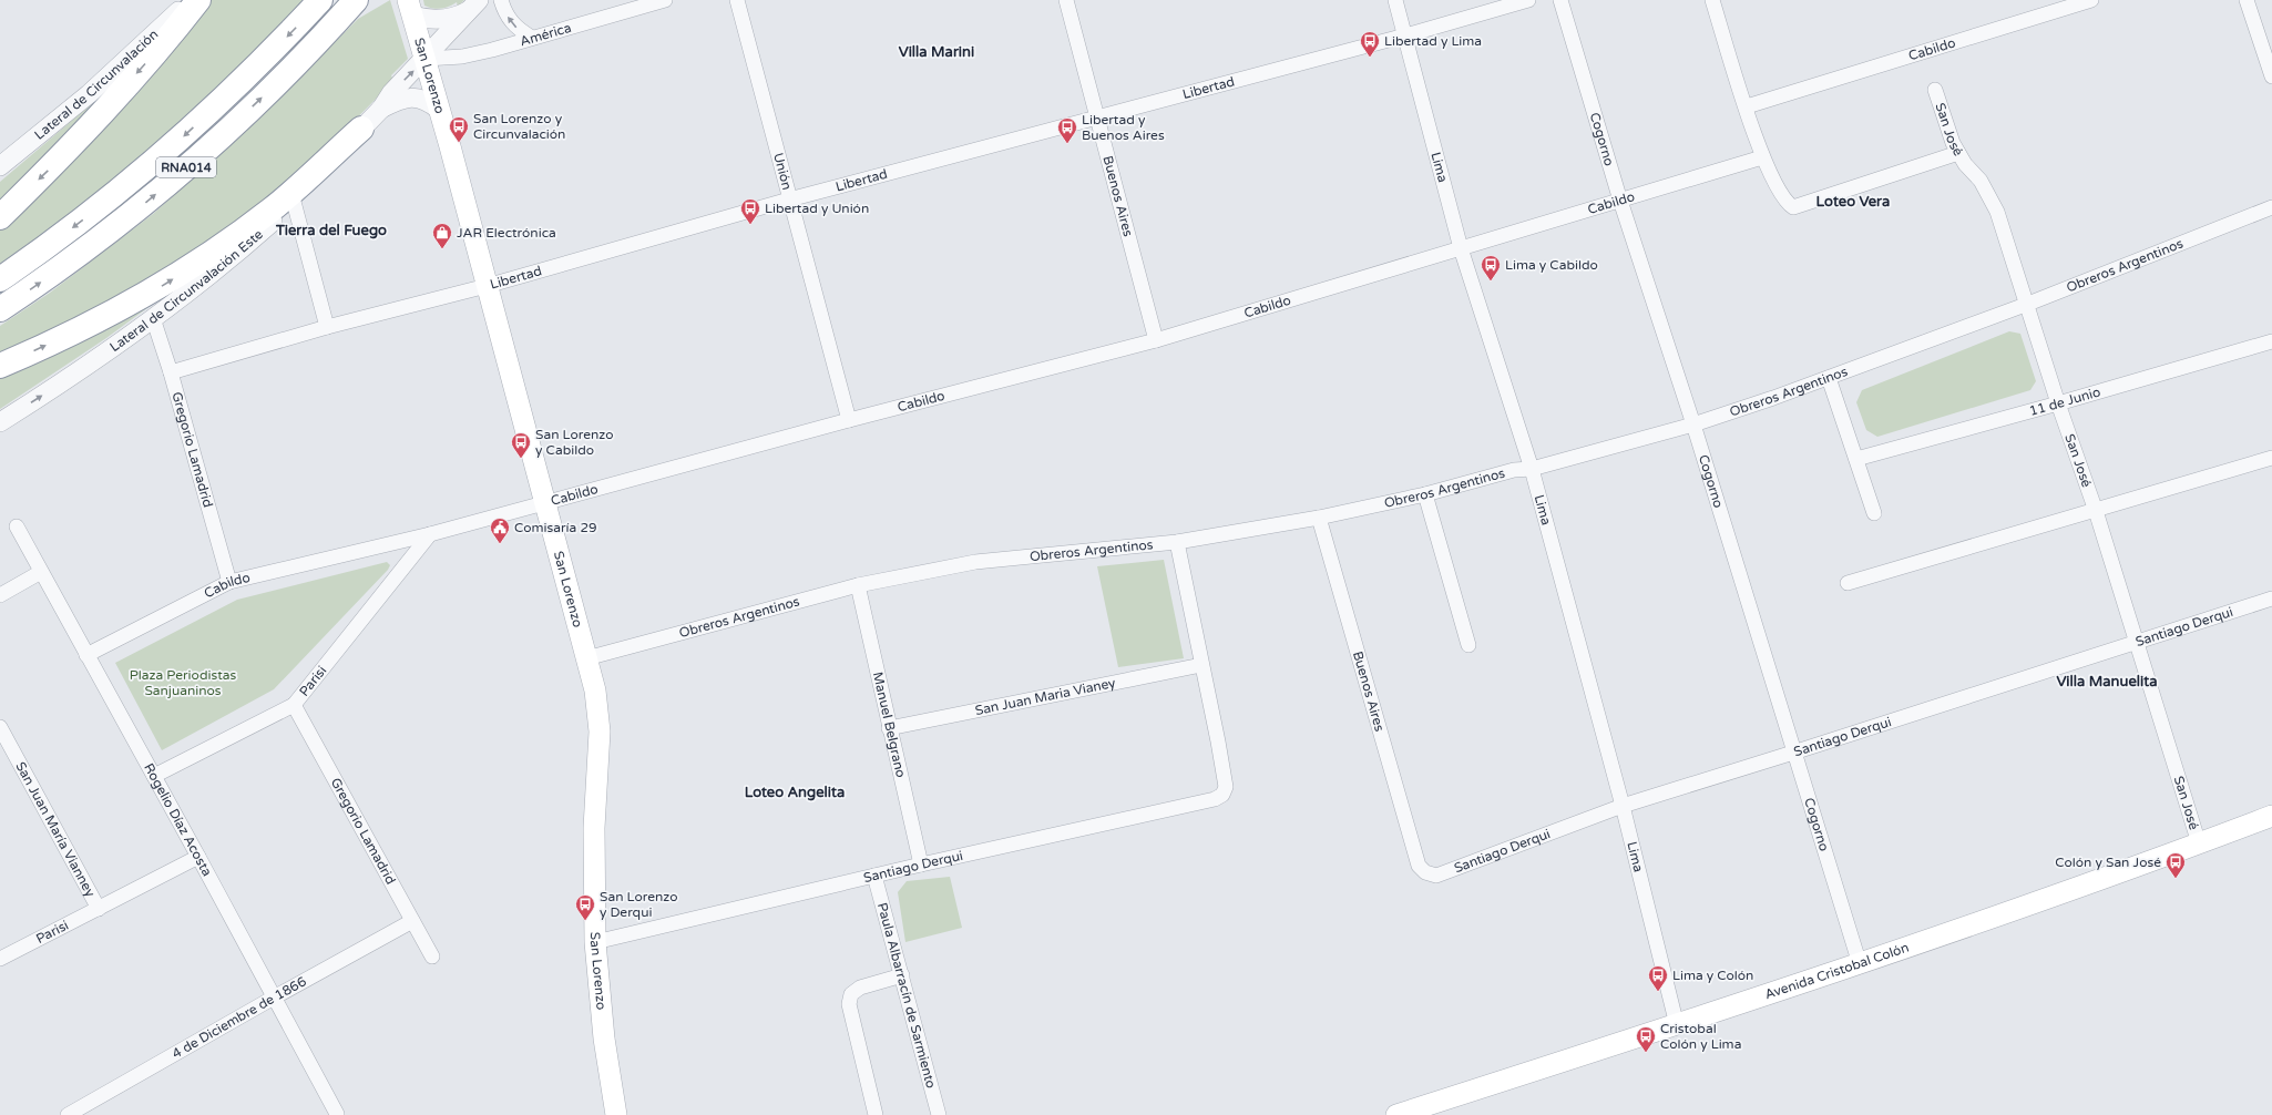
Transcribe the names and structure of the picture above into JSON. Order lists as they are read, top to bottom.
{
  "streets": {
    "highway": ["RNA014"],
    "main road": ["San Lorenzo", "Avenida Cristobal Colón"],
    "street": [
      "América",
      "Cabildo",
      "Lateral de Circunvalación",
      "Libertad",
      "San José",
      "Cogorno",
      "Lima",
      "Unión",
      "Buenos Aires",
      "Obreros Argentinos",
      "Lateral de Circunvalación Este",
      "11 de Junio",
      "Gregorio Lamadrid",
      "Santiago Derqui",
      "Parisi",
      "San Juan Maria Vianey",
      "Manuel Belgrano",
      "Rogelio Díaz Acosta",
      "San Juan María Vianney",
      "Paula Albarracín de Sarmiento",
      "4 de Diciembre de 1866"
    ]
  },
  "crossings": [
    ["América", "San Lorenzo"],
    ["América", "Lateral de Circunvalación Este"],
    ["Cabildo", "San Lorenzo"],
    ["Cabildo", "Cogorno"],
    ["Cabildo", "Lima"],
    ["Cabildo", "Unión"],
    ["Cabildo", "Buenos Aires"],
    ["Cabildo", "Gregorio Lamadrid"],
    ["Cabildo", "Parisi"],
    ["Cabildo", "Rogelio Díaz Acosta"],
    ["San Lorenzo", "Libertad"],
    ["San Lorenzo", "Obreros Argentinos"],
    ["San Lorenzo", "Lateral de Circunvalación Este"],
    ["San Lorenzo", "Santiago Derqui"],
    ["Libertad", "Lima"],
    ["Libertad", "Unión"],
    ["Libertad", "Buenos Aires"],
    ["Libertad", "Gregorio Lamadrid"],
    ["San José", "Obreros Argentinos"],
    ["San José", "11 de Junio"],
    ["San José", "Santiago Derqui"],
    ["San José", "Avenida Cristobal Colón"],
    ["Cogorno", "Obreros Argentinos"],
    ["Cogorno", "Santiago Derqui"],
    ["Cogorno", "Avenida Cristobal Colón"],
    ["Lima", "Obreros Argentinos"],
    ["Lima", "Santiago Derqui"],
    ["Lima", "Avenida Cristobal Colón"],
    ["Buenos Aires", "Obreros Argentinos"],
    ["Buenos Aires", "Santiago Derqui"],
    ["Obreros Argentinos", "Manuel Belgrano"],
    ["Lateral de Circunvalación Este", "Gregorio Lamadrid"],
    ["Gregorio Lamadrid", "Parisi"],
    ["Gregorio Lamadrid", "4 de Diciembre de 1866"],
    ["Santiago Derqui", "San Juan Maria Vianey"],
    ["Santiago Derqui", "Manuel Belgrano"],
    ["Santiago Derqui", "Paula Albarracín de Sarmiento"],
    ["Parisi", "Rogelio Díaz Acosta"],
    ["Parisi", "San Juan María Vianney"],
    ["San Juan Maria Vianey", "Manuel Belgrano"],
    ["Rogelio Díaz Acosta", "4 de Diciembre de 1866"]
  ],
  "one_way": ["Lateral de Circunvalación Este"],
  "districts": [
    "Villa Marini",
    "Loteo Vera",
    "Tierra del Fuego",
    "Villa Manuelita",
    "Loteo Angelita"
  ],
  "parks": ["Plaza Periodistas Sanjuaninos"],
  "places": {
    "bus stop": [
      "Libertad y Lima",
      "San Lorenzo y Circunvalación",
      "Libertad y Buenos Aires",
      "Libertad y Unión",
      "Lima y Cabildo",
      "San Lorenzo y Cabildo",
      "Colón y San José",
      "San Lorenzo y Derqui",
      "Lima y Colón",
      "Cristobal Colón y Lima"
    ],
    "shop": ["JAR Electrónica"],
    "public building": ["Comisaría 29"]
  }
}
